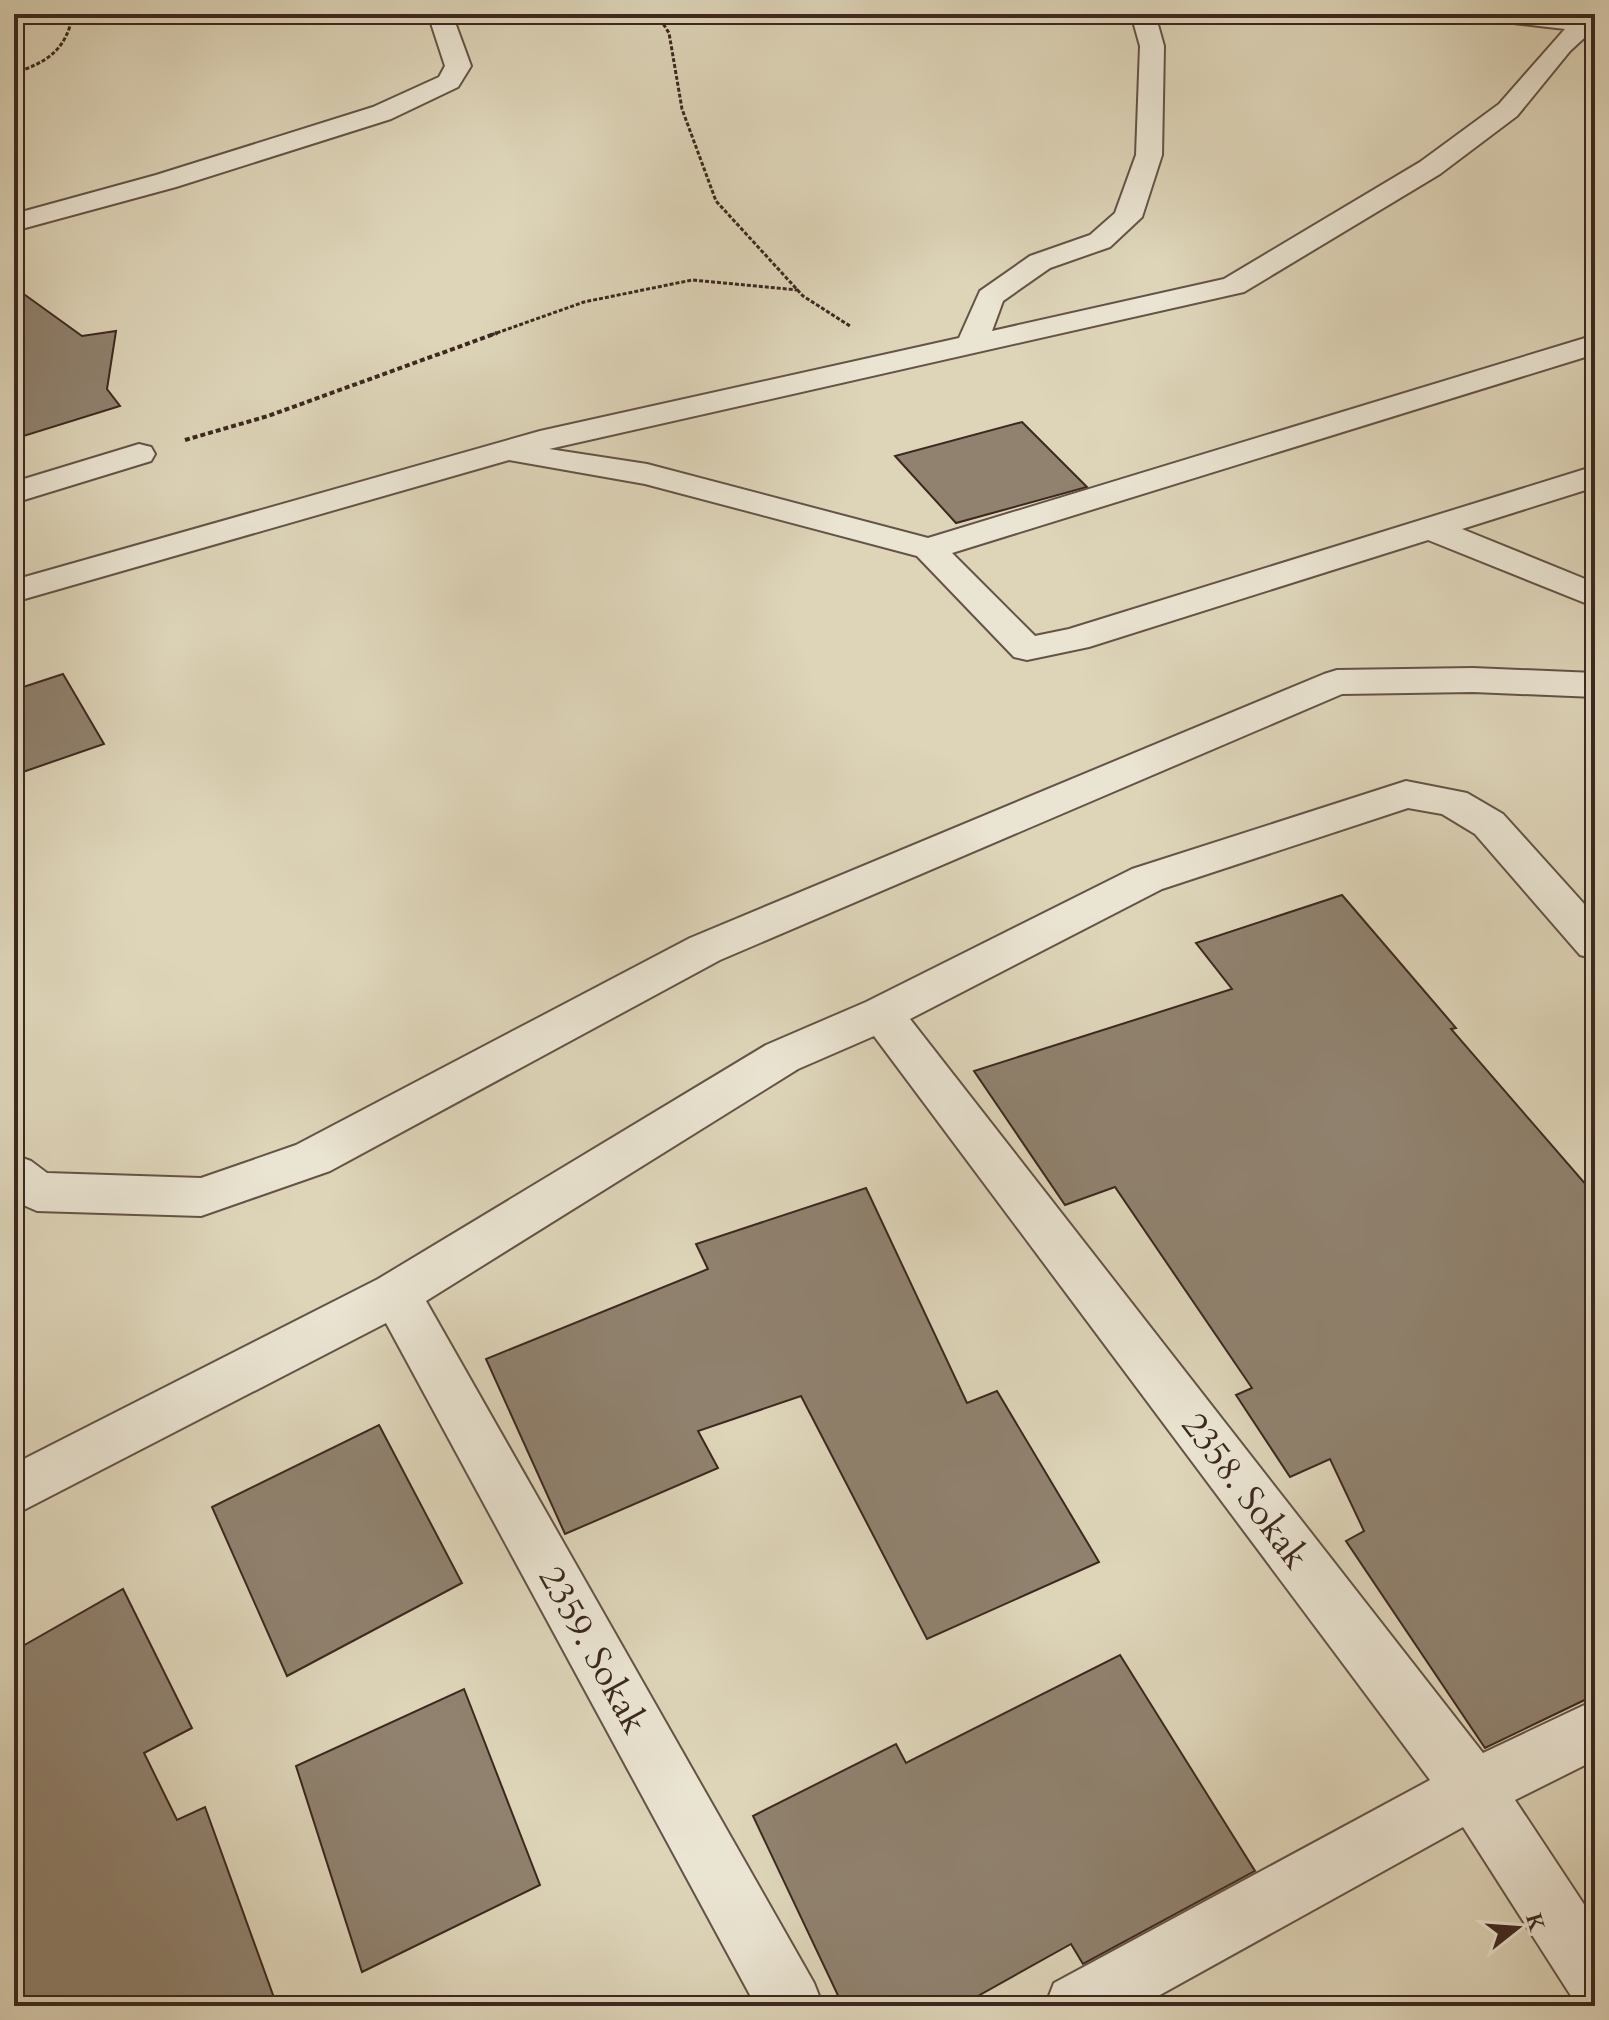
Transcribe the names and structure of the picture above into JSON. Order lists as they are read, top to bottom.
{
  "streets": {
    "street": ["2358. Sokak", "2359. Sokak"]
  },
  "north": "right"
}
